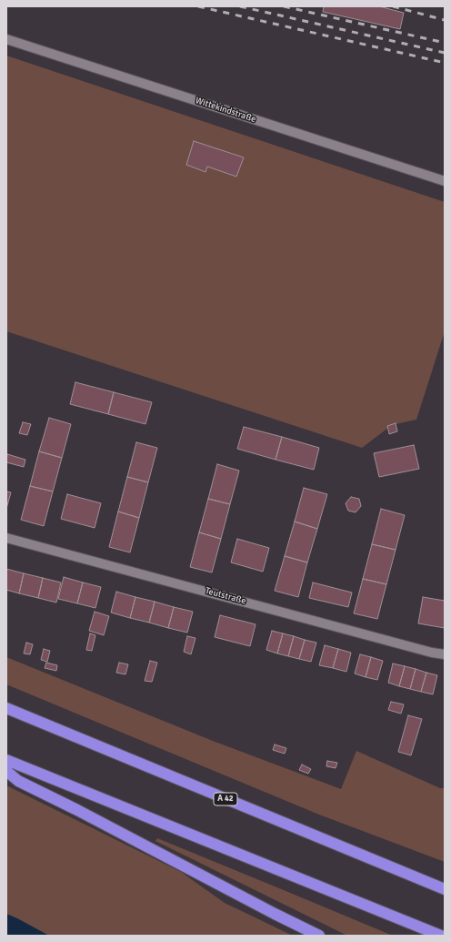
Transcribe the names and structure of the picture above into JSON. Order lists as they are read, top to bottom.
{
  "streets": {
    "highway": ["A 42"],
    "street": ["Wittekindstraße", "Teutstraße"]
  }
}
